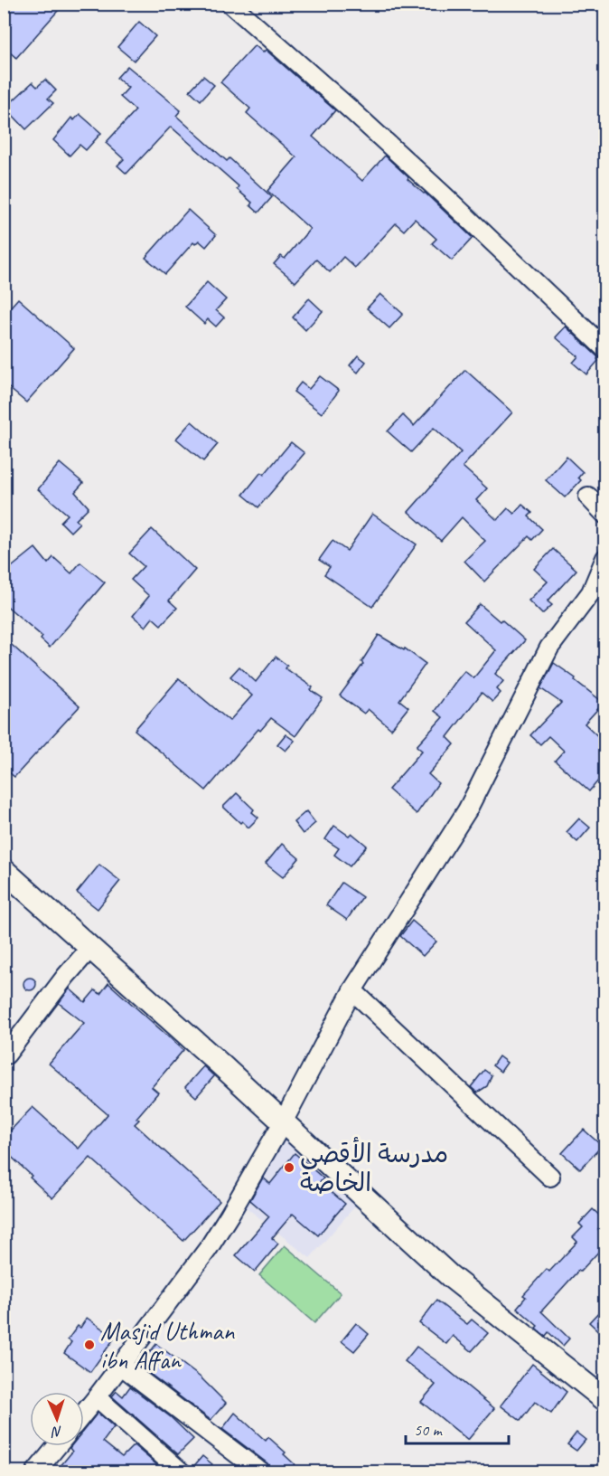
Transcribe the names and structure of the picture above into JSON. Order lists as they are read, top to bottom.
{
  "places": ["مدرسة الأقصى الخاصة", "Masjid Uthman ibn Affan"],
  "scale_bar": "50 m",
  "north": "bottom"
}
